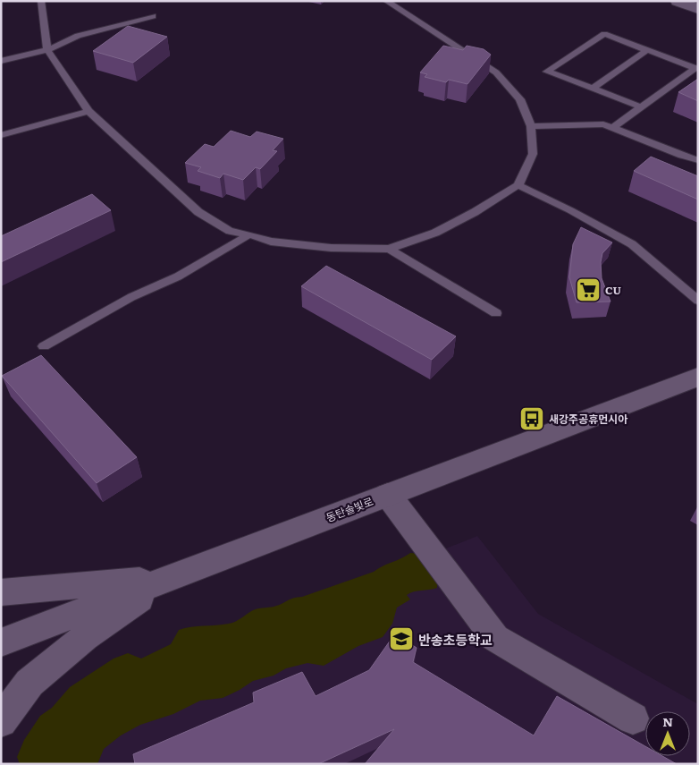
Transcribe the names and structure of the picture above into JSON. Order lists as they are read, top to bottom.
{
  "streets": {
    "street": ["동탄솔빛로"]
  },
  "places": {
    "supermarket": ["CU"],
    "bus stop": ["새강주공휴먼시아"],
    "school or university": ["반송초등학교"]
  },
  "north": "top"
}
